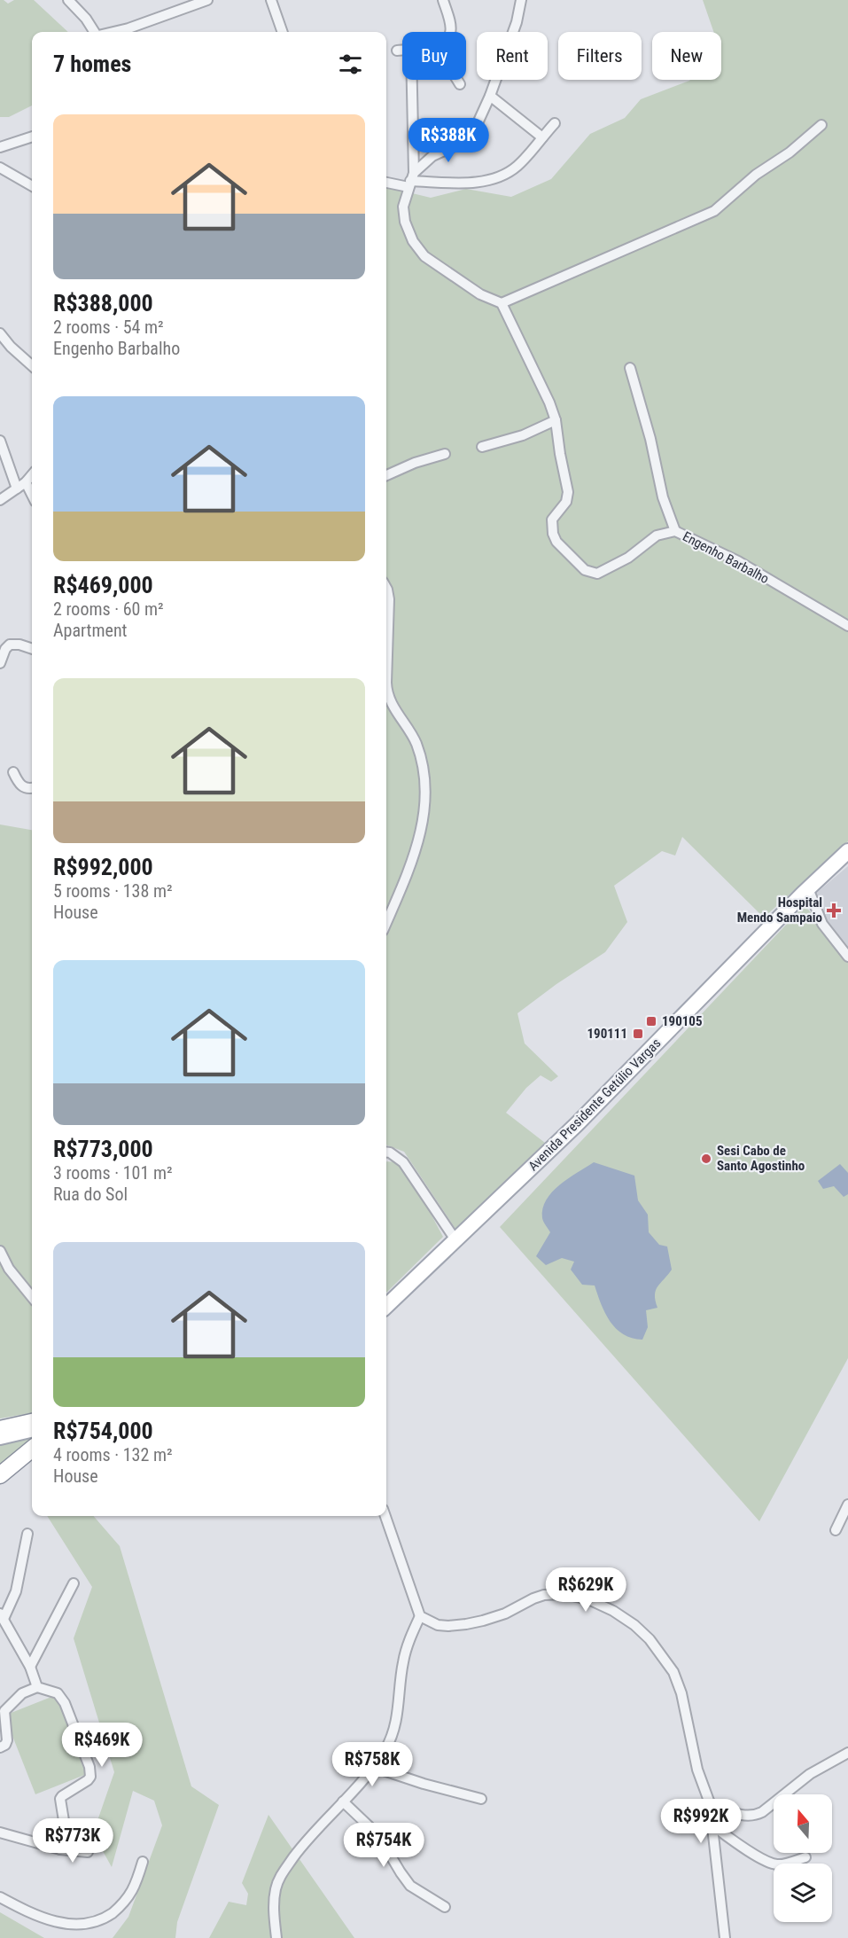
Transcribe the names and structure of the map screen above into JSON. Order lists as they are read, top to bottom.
{
  "streets": {
    "main road": ["Avenida Presidente Getúlio Vargas"],
    "street": ["Engenho Barbalho"]
  },
  "places": {
    "health": ["Hospital Mendo Sampaio"],
    "transit": ["190105", "190111"],
    "other": ["Sesi Cabo de Santo Agostinho"]
  },
  "north": "top",
  "page": {
    "chip": [
      "Buy",
      "Rent",
      "Filters",
      "New"
    ],
    "heading": "7 homes",
    "list": [
      {
        "name": "R$388,000",
        "note": "2 rooms · 54 m² · Engenho Barbalho"
      },
      {
        "name": "R$469,000",
        "note": "2 rooms · 60 m² · Apartment"
      },
      {
        "name": "R$992,000",
        "note": "5 rooms · 138 m² · House"
      },
      {
        "name": "R$773,000",
        "note": "3 rooms · 101 m² · Rua do Sol"
      },
      {
        "name": "R$754,000",
        "note": "4 rooms · 132 m² · House"
      }
    ],
    "price": [
      "R$388K",
      "R$629K",
      "R$469K",
      "R$758K",
      "R$992K",
      "R$773K",
      "R$754K"
    ]
  }
}
